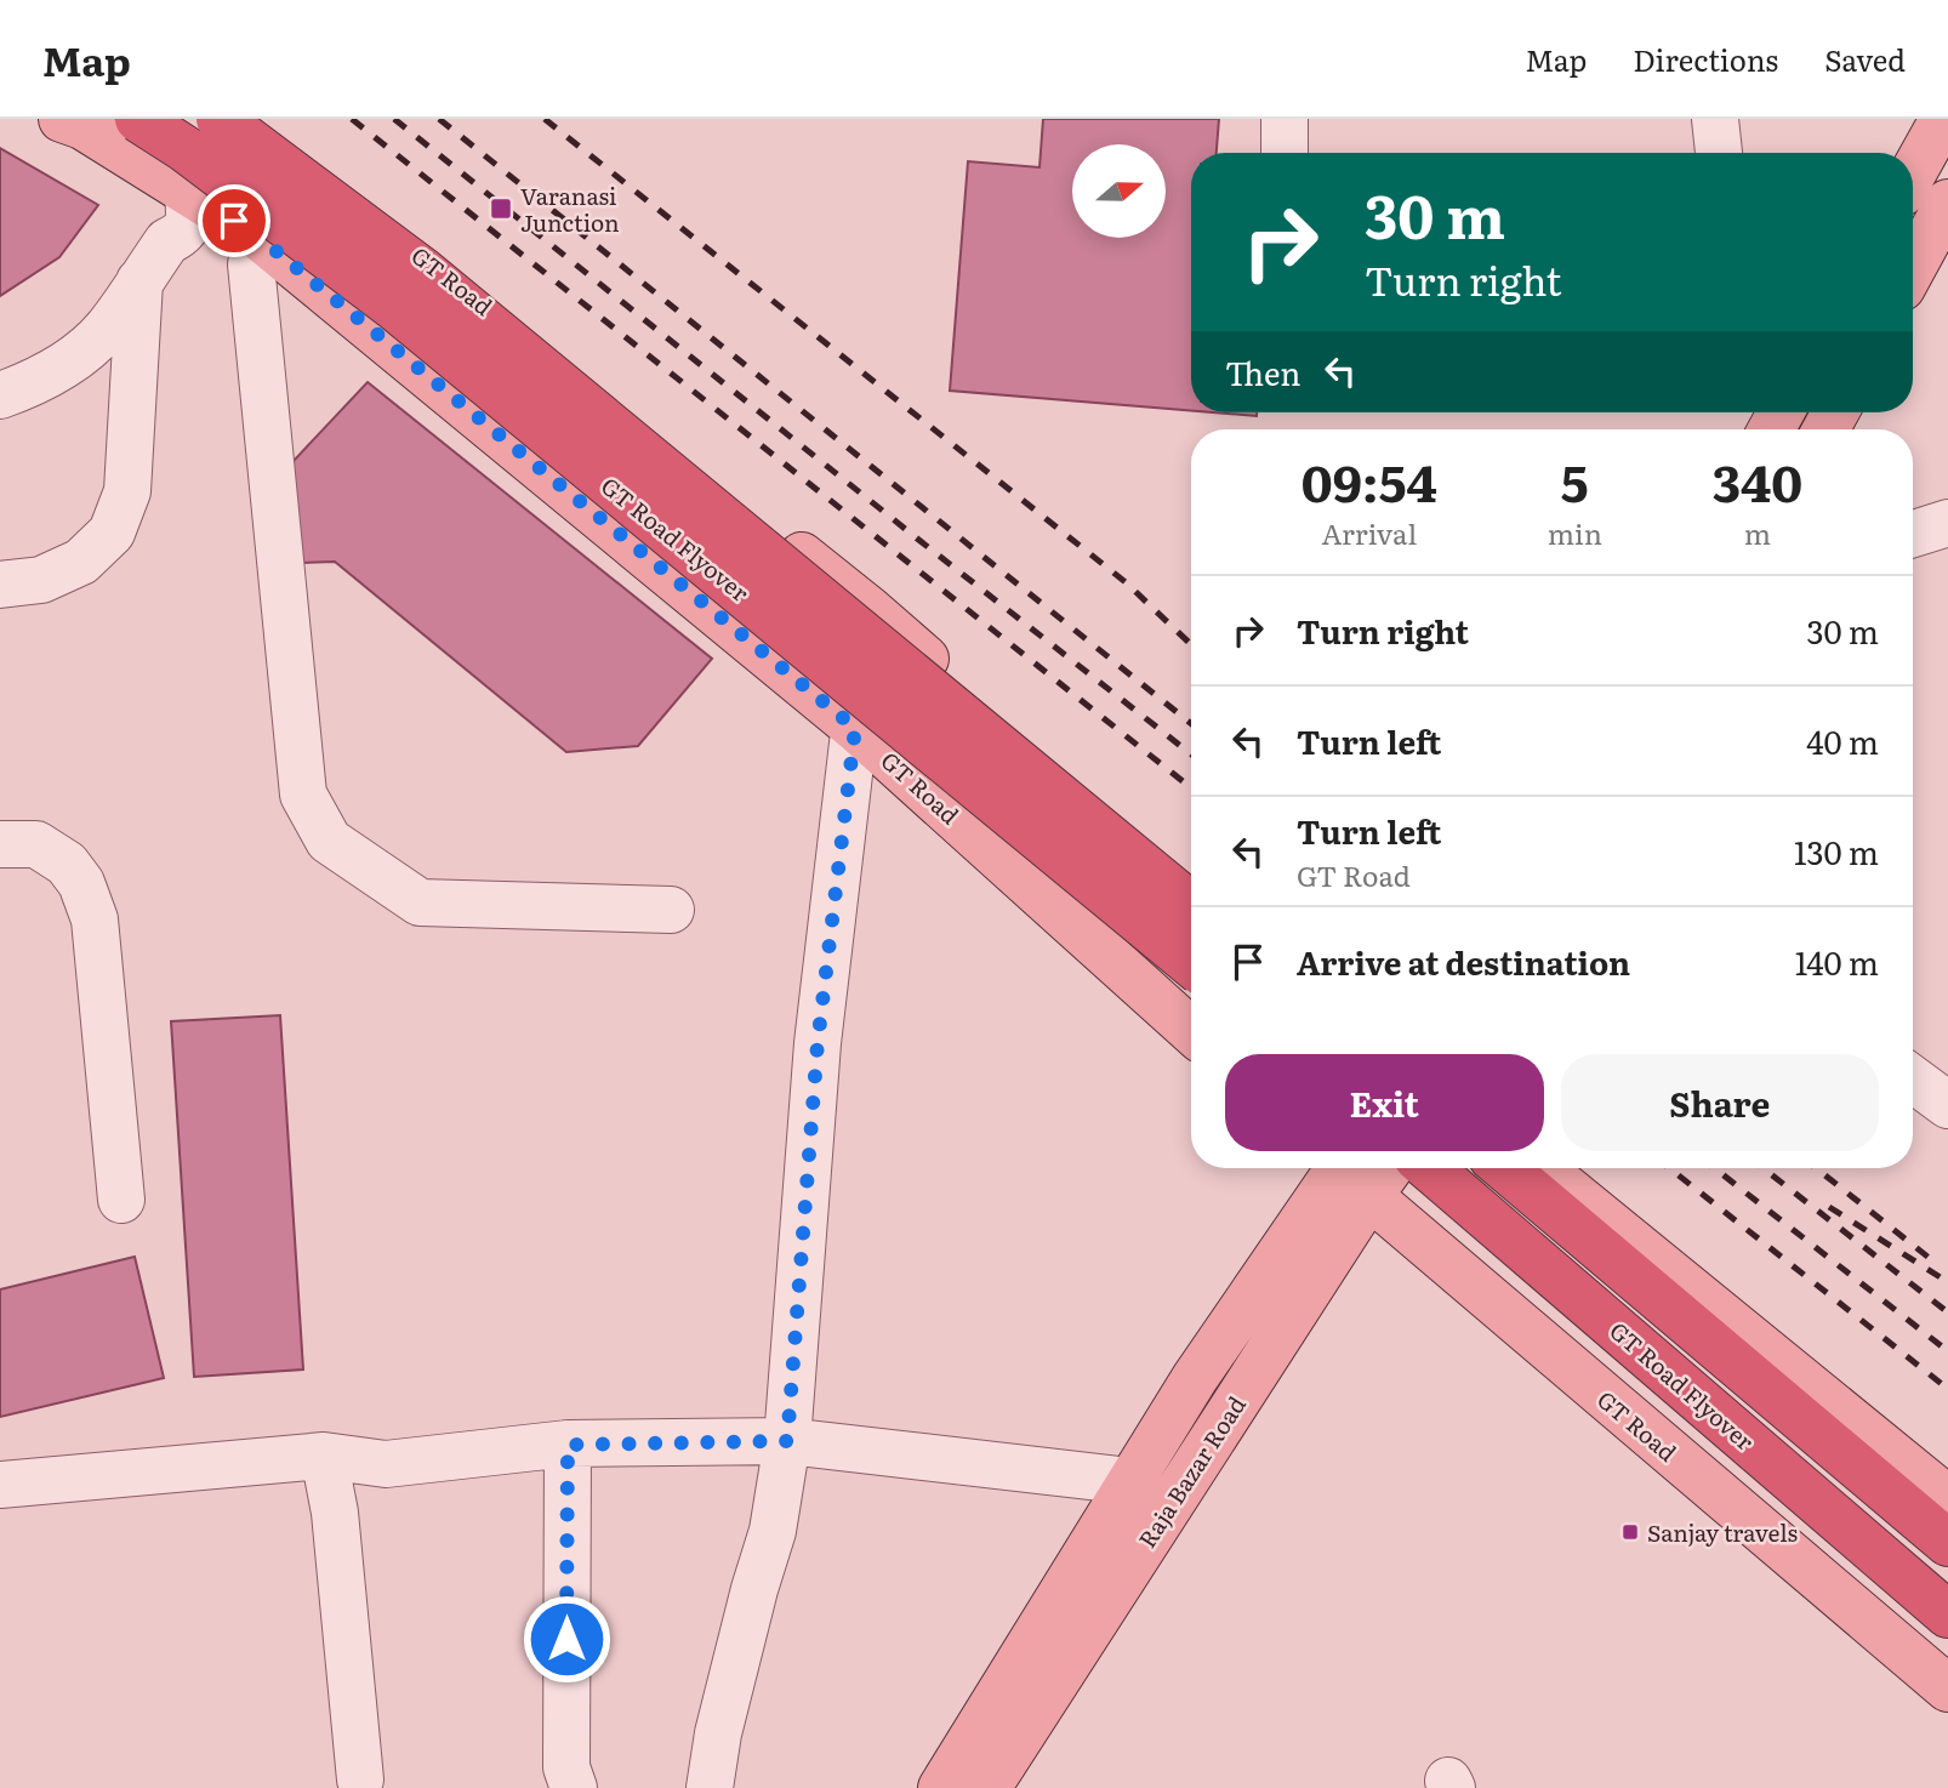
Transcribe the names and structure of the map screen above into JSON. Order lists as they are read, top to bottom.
{
  "streets": {
    "highway": ["GT Road Flyover"],
    "main road": ["GT Road", "Raja Bazar Road"]
  },
  "crossings": [
    ["GT Road", "Raja Bazar Road"]
  ],
  "places": {
    "transit": ["Varanasi Junction", "Sanjay travels"]
  },
  "north": "right",
  "page": {
    "header": "Map",
    "nav": ["Map", "Directions", "Saved"],
    "turn": ["30 m", "Turn right"],
    "then": "Then",
    "eta": [
      "09:54",
      "Arrival",
      "5",
      "min",
      "340",
      "m"
    ],
    "list": [
      {
        "name": "Turn right",
        "value": "30 m"
      },
      {
        "name": "Turn left",
        "value": "40 m"
      },
      {
        "name": "Turn left",
        "note": "GT Road",
        "value": "130 m"
      },
      {
        "name": "Arrive at destination",
        "value": "140 m"
      }
    ],
    "buttons": ["Exit", "Share"]
  }
}
